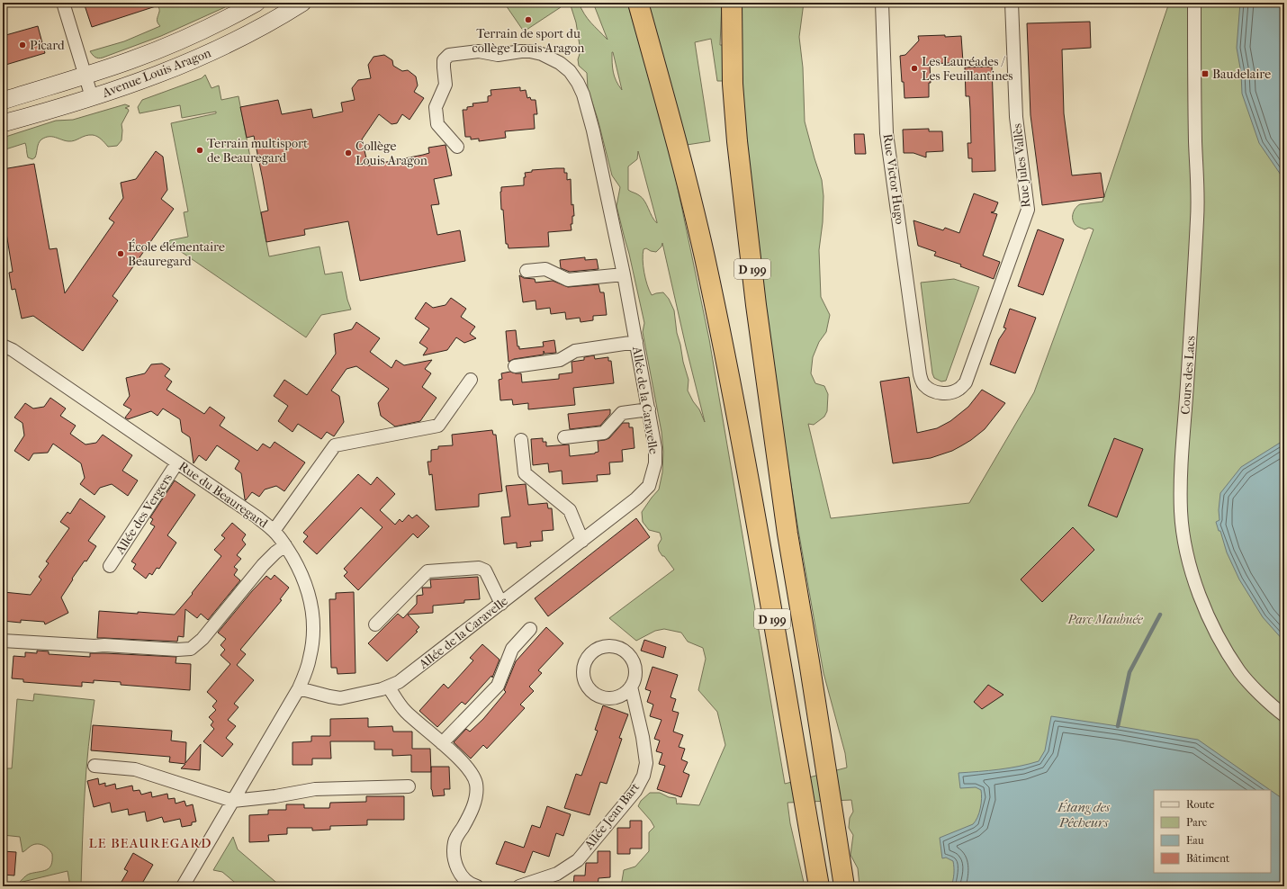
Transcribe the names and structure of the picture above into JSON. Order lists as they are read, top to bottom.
{
  "streets": {
    "highway": ["D 199"],
    "main road": ["Avenue Louis Aragon"],
    "street": [
      "Rue Jules Vallès",
      "Rue Victor Hugo",
      "Cours des Lacs",
      "Allée de la Caravelle",
      "Rue du Beauregard",
      "Allée des Vergers",
      "Allée Jean Bart"
    ]
  },
  "crossings": [
    ["Rue Jules Vallès", "Rue Victor Hugo"],
    ["Allée de la Caravelle", "Rue du Beauregard"],
    ["Rue du Beauregard", "Allée des Vergers"]
  ],
  "districts": ["LE BEAUREGARD"],
  "water": ["Étang des Pêcheurs"],
  "parks": ["Parc Maubuée"],
  "places": {
    "other": [
      "Terrain de sport du collège Louis Aragon",
      "Picard",
      "Les Lauréades / Les Feuillantines",
      "Terrain multisport de Beauregard",
      "Collège Louis Aragon",
      "École élémentaire Beauregard"
    ],
    "transit": ["Baudelaire"]
  },
  "legend": [
    "Route",
    "Parc",
    "Eau",
    "Bâtiment"
  ]
}
